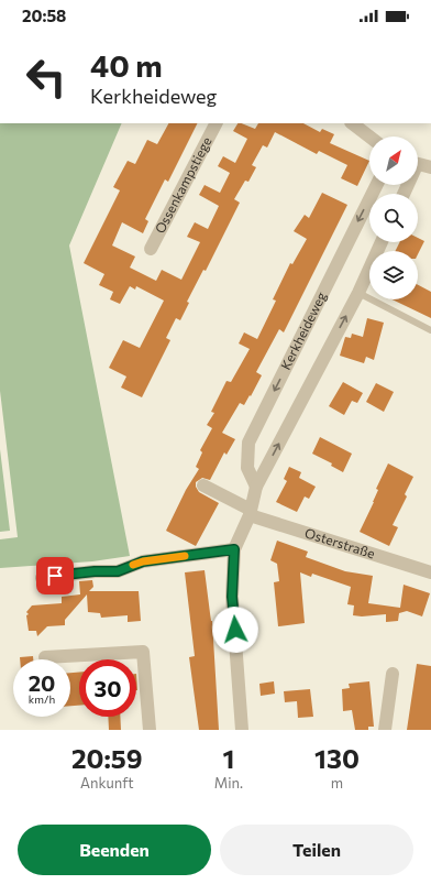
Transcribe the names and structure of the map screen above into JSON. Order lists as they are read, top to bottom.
{
  "streets": {
    "street": ["Ossenkampstiege", "Kerkheideweg", "Osterstraße"]
  },
  "north": "top right",
  "page": {
    "status": "20:58",
    "turn": ["40 m", "Kerkheideweg"],
    "speed": "20 km/h",
    "limit": "30",
    "eta": [
      "20:59",
      "Ankunft",
      "1",
      "Min.",
      "130",
      "m"
    ],
    "buttons": ["Beenden", "Teilen"]
  }
}
